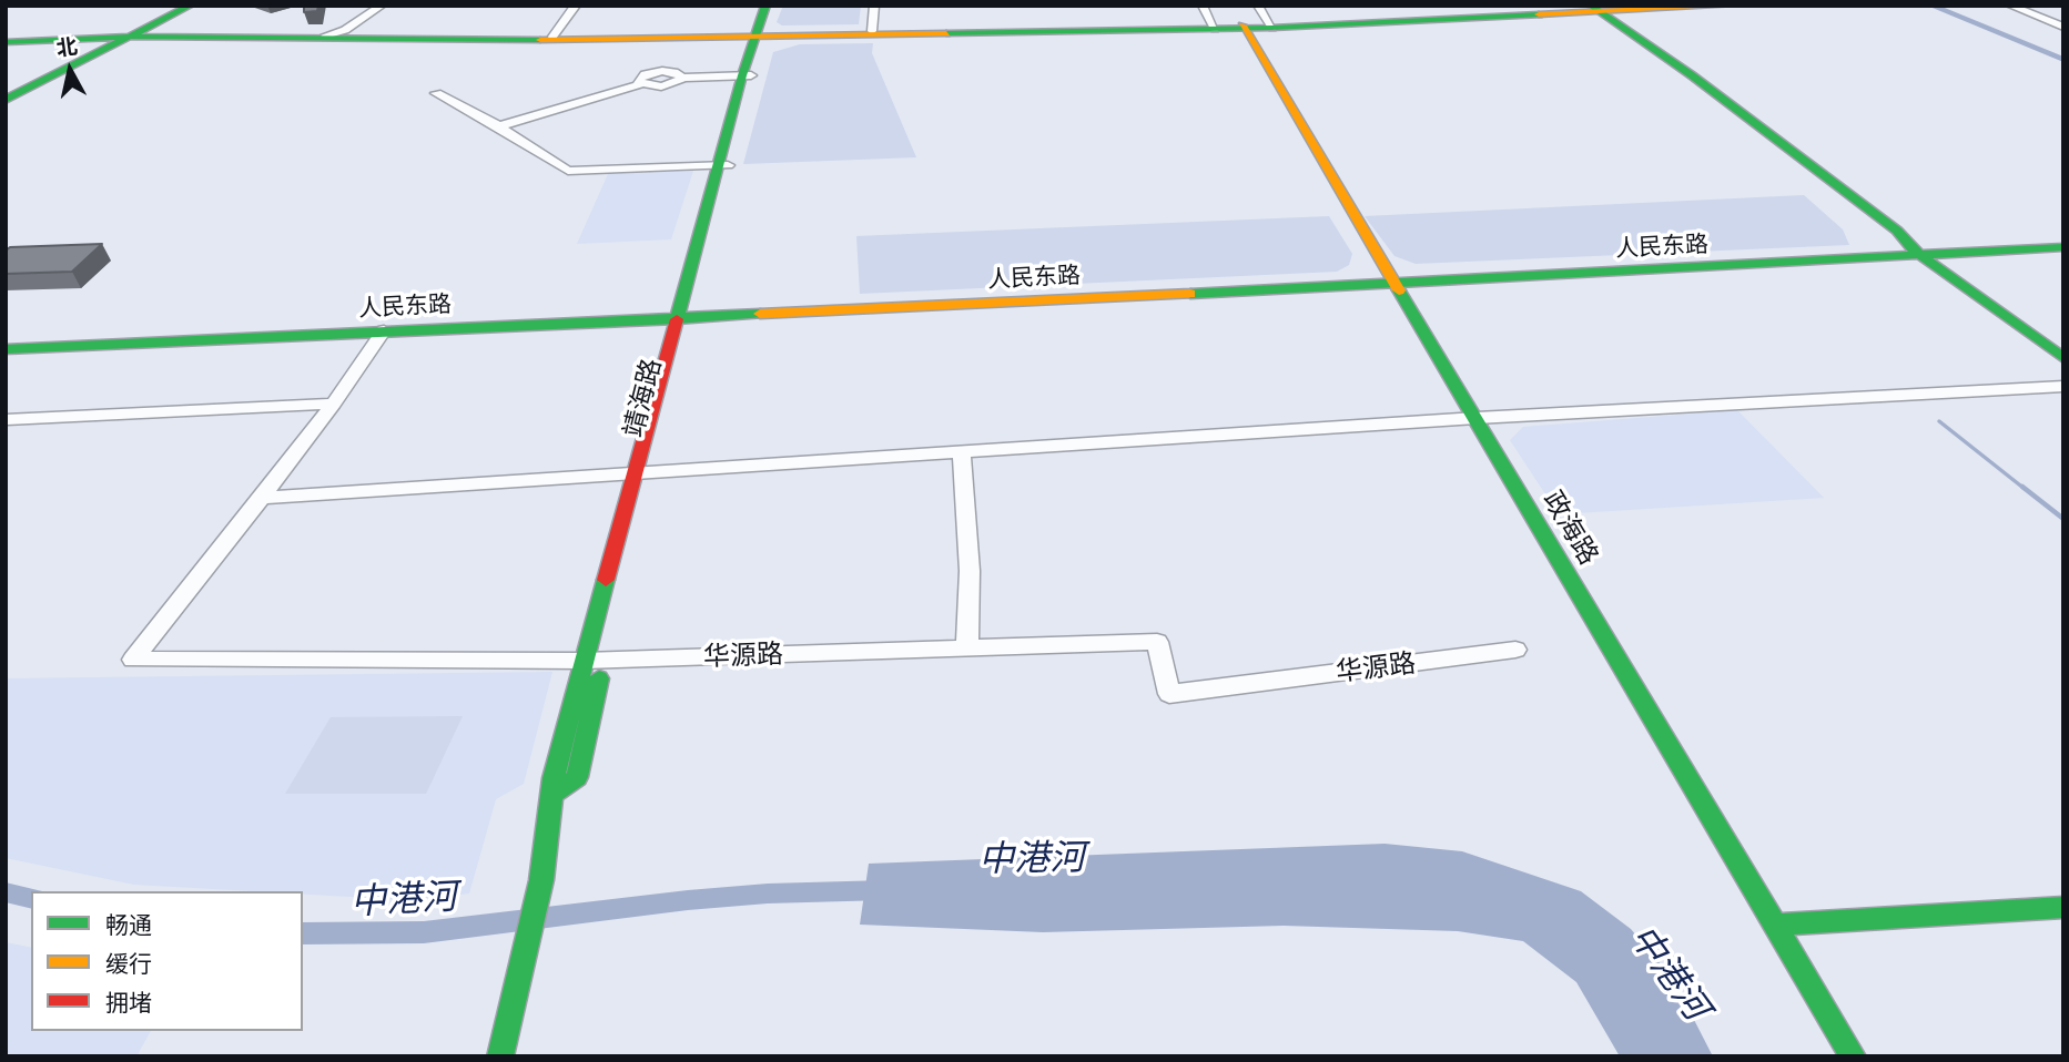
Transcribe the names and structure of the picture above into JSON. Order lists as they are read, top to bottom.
{
  "streets": {
    "main road": ["人民东路", "靖海路", "政海路"],
    "street": ["华源路"]
  },
  "crossings": [
    ["人民东路", "靖海路"],
    ["人民东路", "政海路"],
    ["靖海路", "华源路"]
  ],
  "water": ["中港河"],
  "legend": ["畅通", "缓行", "拥堵"],
  "north": "top"
}
